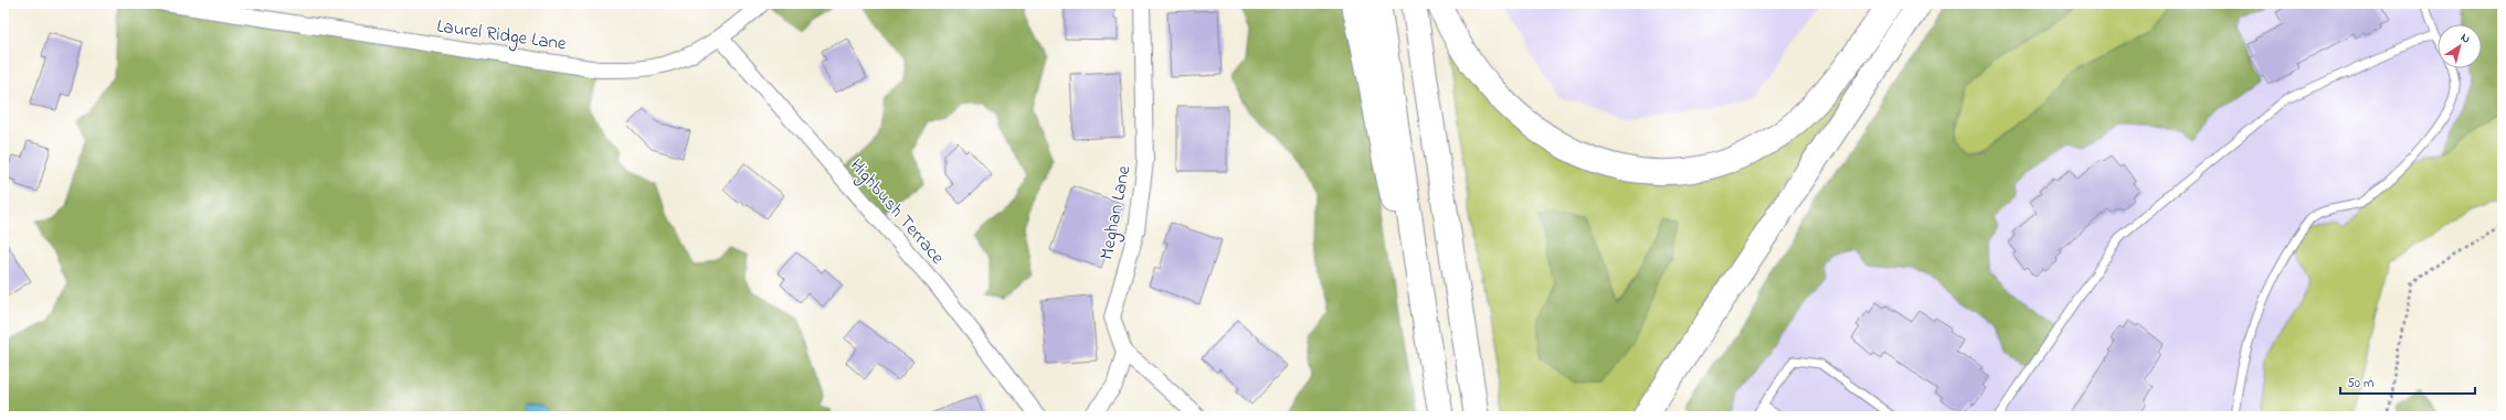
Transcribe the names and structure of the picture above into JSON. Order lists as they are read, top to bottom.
{
  "streets": {
    "street": ["Laurel Ridge Lane", "Highbush Terrace", "Meghan Lane"]
  },
  "crossings": [
    ["Laurel Ridge Lane", "Highbush Terrace"]
  ],
  "scale_bar": "50 m",
  "north": "top right"
}
